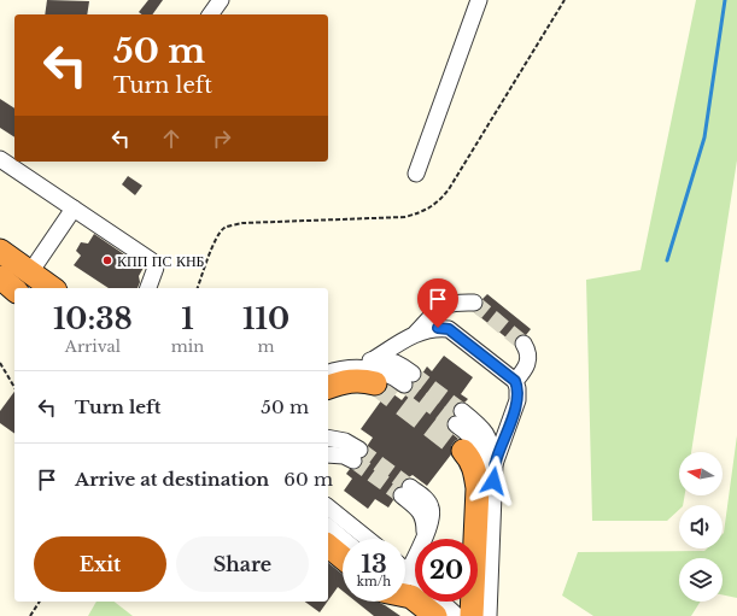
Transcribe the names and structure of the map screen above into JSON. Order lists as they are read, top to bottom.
{
  "places": ["КПП ПС КНБ"],
  "north": "left",
  "page": {
    "turn": ["50 m", "Turn left"],
    "eta": [
      "10:38",
      "Arrival",
      "1",
      "min",
      "110",
      "m"
    ],
    "list": [
      {
        "name": "Turn left",
        "value": "50 m"
      },
      {
        "name": "Arrive at destination",
        "value": "60 m"
      }
    ],
    "buttons": ["Exit", "Share"],
    "speed": "13 km/h",
    "limit": "20"
  }
}
